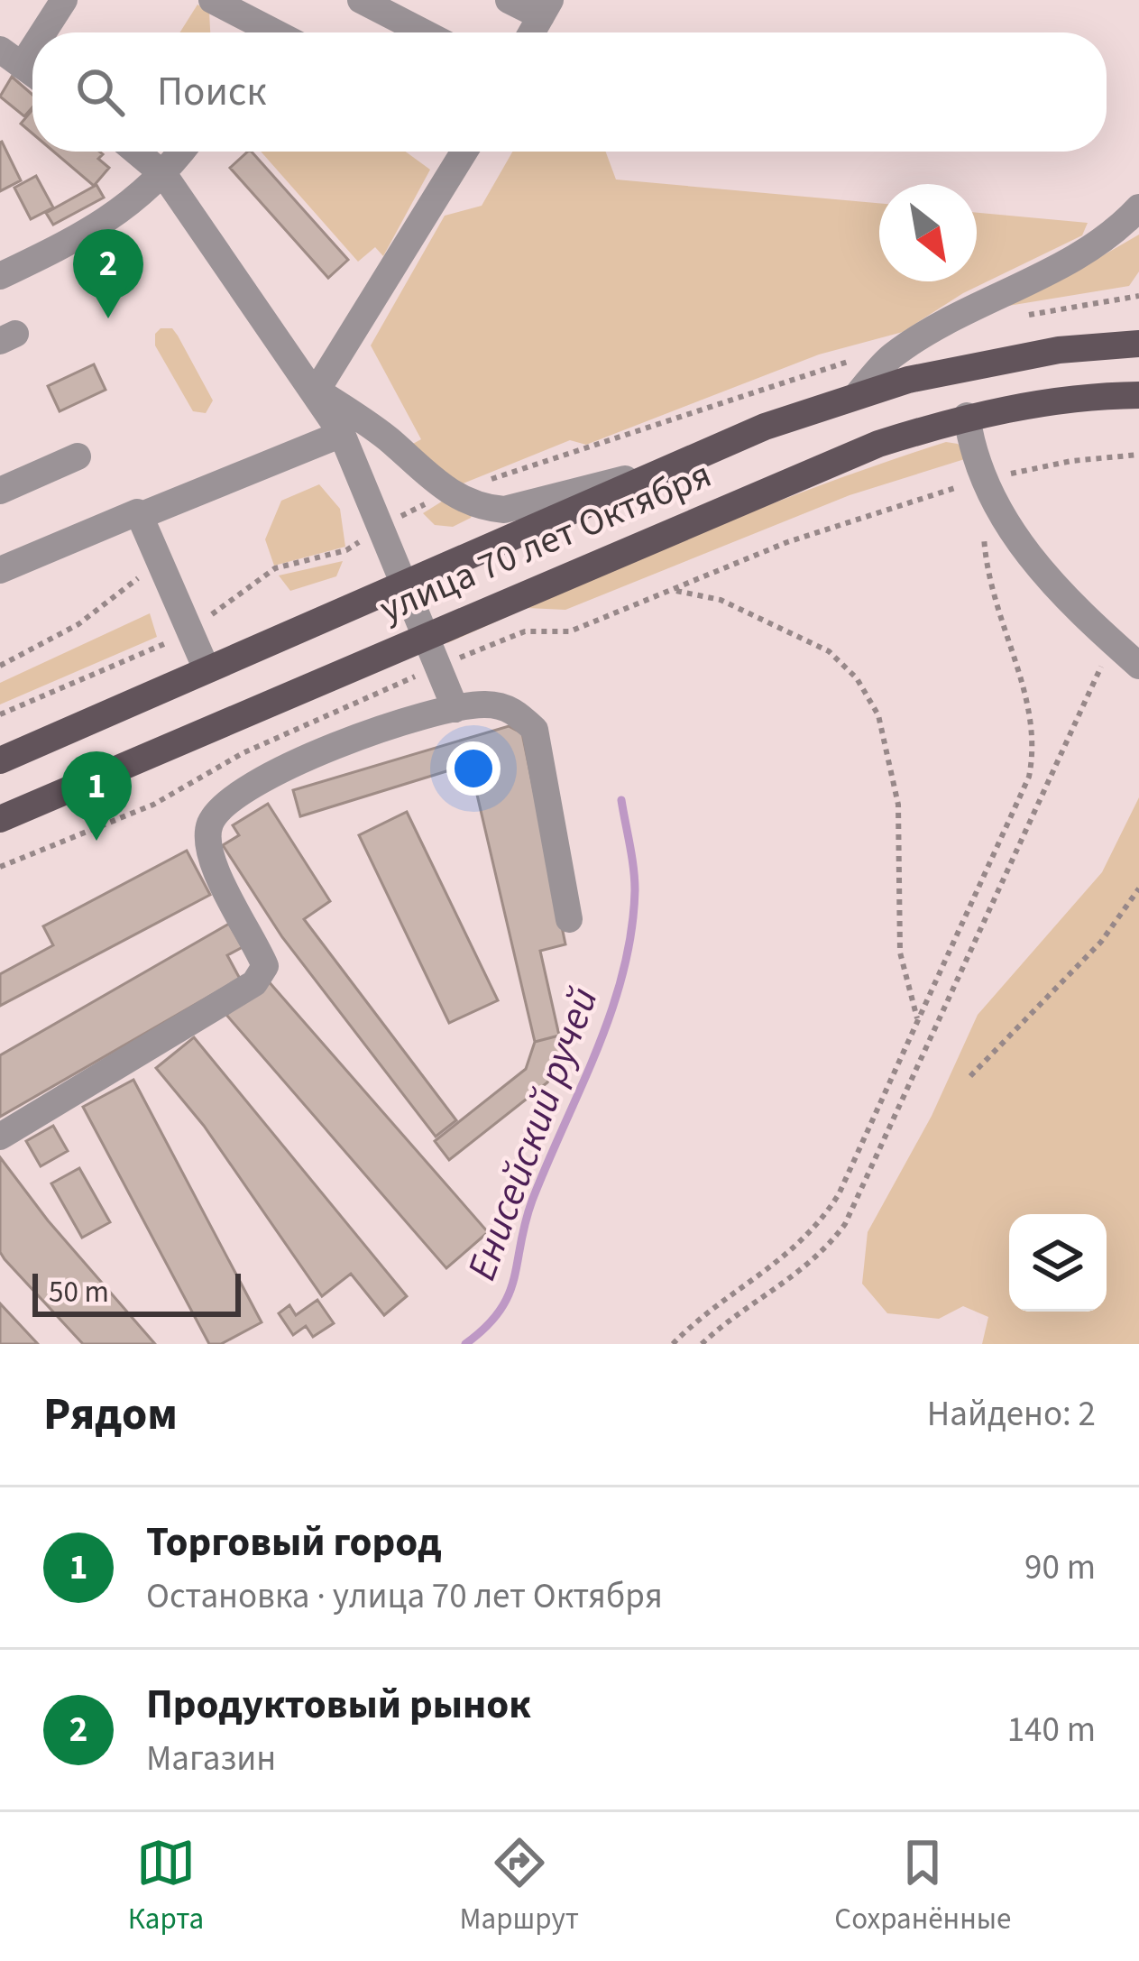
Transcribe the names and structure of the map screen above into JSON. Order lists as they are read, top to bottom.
{
  "streets": {
    "main road": ["улица 70 лет Октября"]
  },
  "water": ["Енисейский ручей"],
  "scale_bar": "50 m",
  "north": "bottom right",
  "page": {
    "search": "Поиск",
    "pins": ["2", "1"],
    "scale": "50 m",
    "heading": ["Рядом", "Найдено: 2"],
    "list": [
      {
        "mark": "1",
        "name": "Торговый город",
        "note": "Остановка · улица 70 лет Октября",
        "value": "90 m"
      },
      {
        "mark": "2",
        "name": "Продуктовый рынок",
        "note": "Магазин",
        "value": "140 m"
      }
    ],
    "nav": ["Карта", "Маршрут", "Сохранённые"]
  }
}
